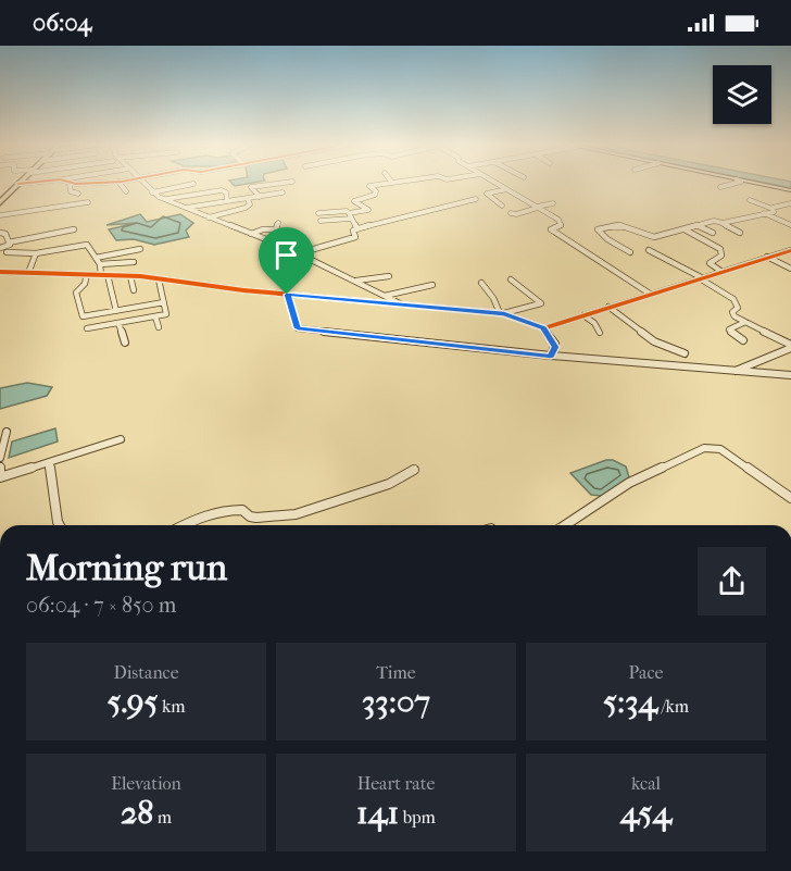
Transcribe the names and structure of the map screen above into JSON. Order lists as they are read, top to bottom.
{
  "page": {
    "status": "06:04",
    "heading": ["Morning run", "06:04 · 7 × 850 m"],
    "stats": [
      ["Distance", "5.95 km"],
      ["Time", "33:07"],
      ["Pace", "5:34 /km"],
      ["Elevation", "28 m"],
      ["Heart rate", "141 bpm"],
      ["kcal", "454"]
    ]
  }
}
